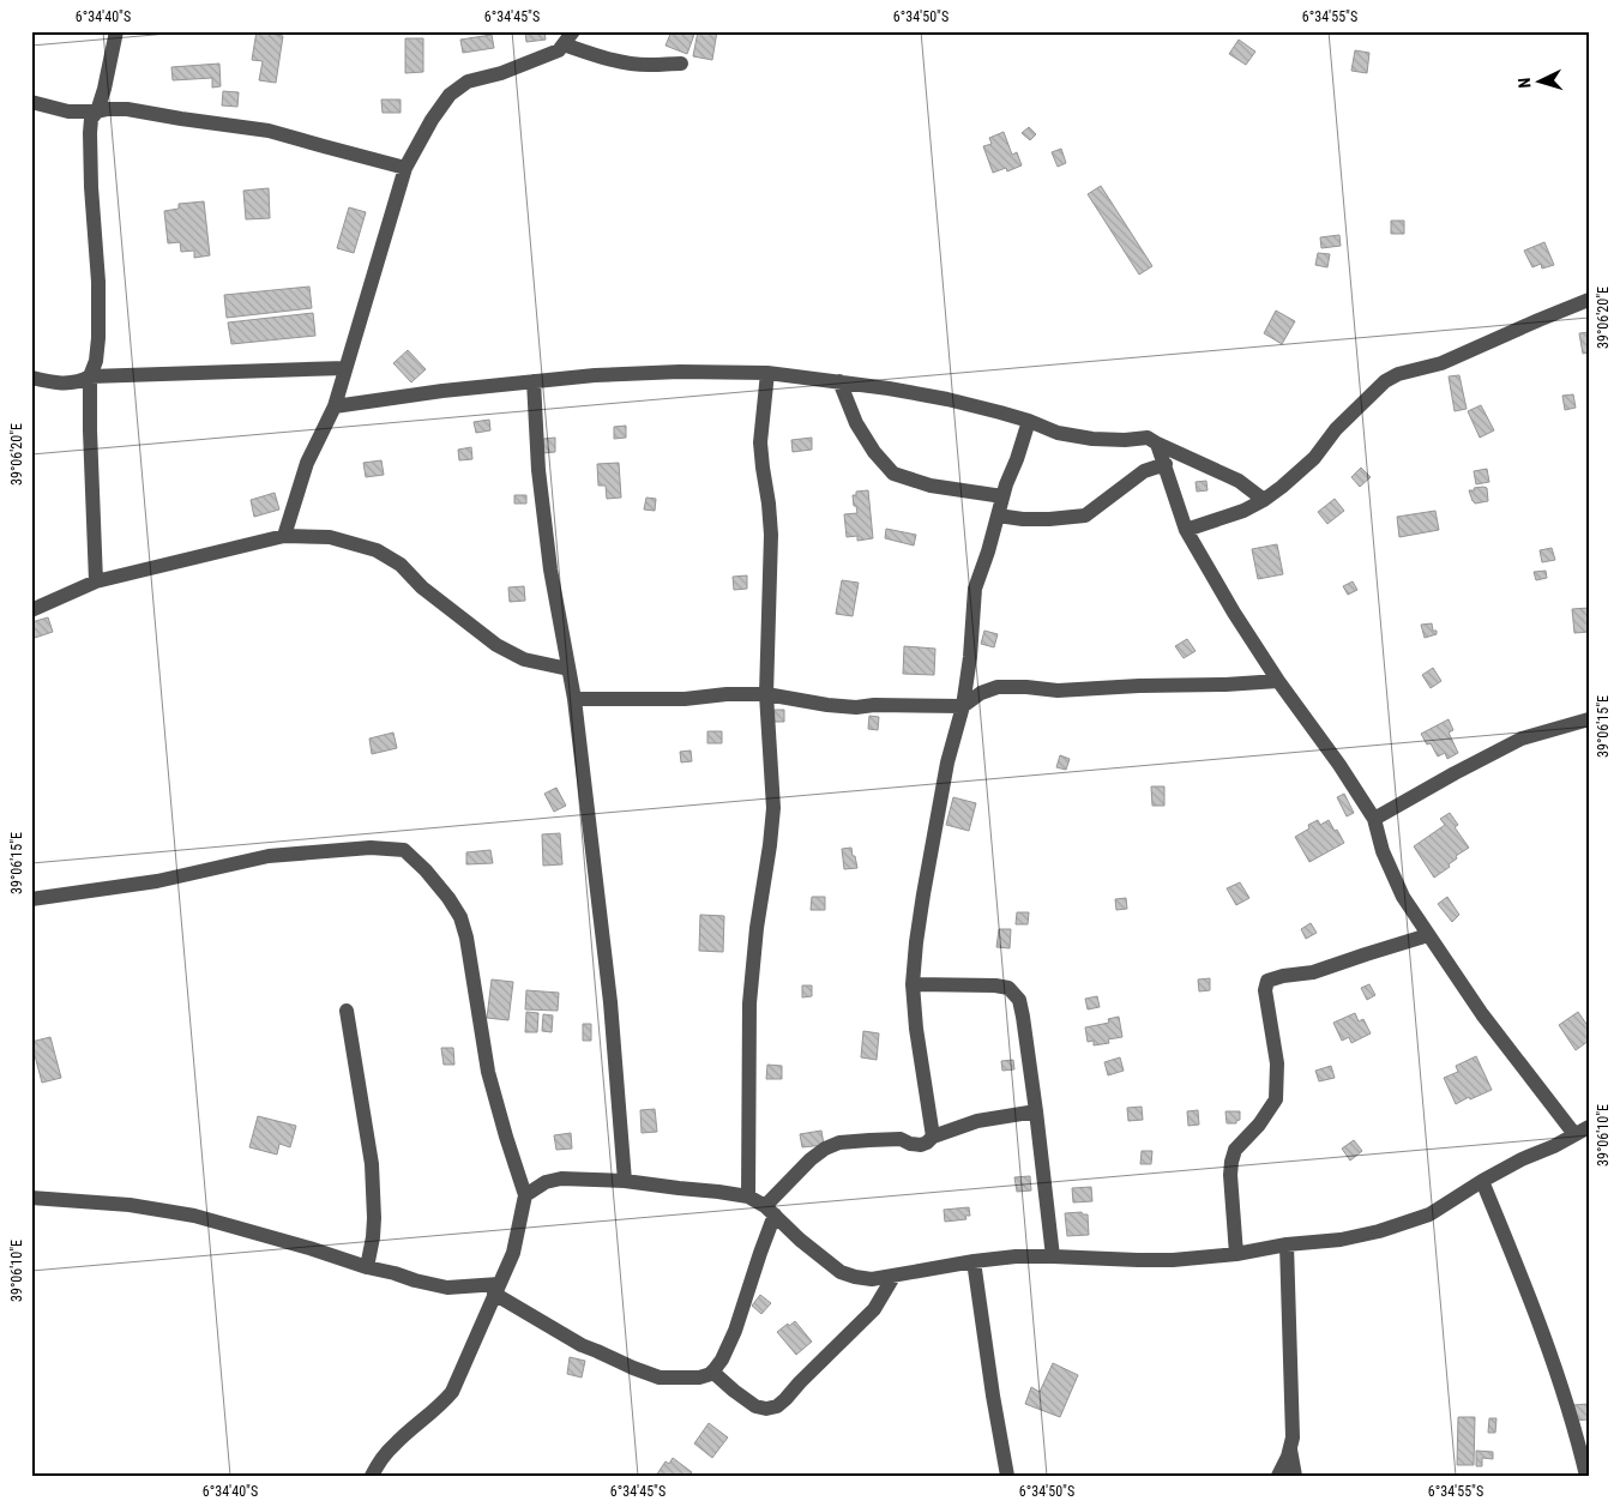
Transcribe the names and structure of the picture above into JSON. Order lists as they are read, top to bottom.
{
  "north": "left",
  "coordinates": [
    "6°34'40\"S",
    "6°34'45\"S",
    "6°34'50\"S",
    "6°34'55\"S",
    "39°06'20\"E",
    "39°06'15\"E",
    "39°06'10\"E"
  ]
}
